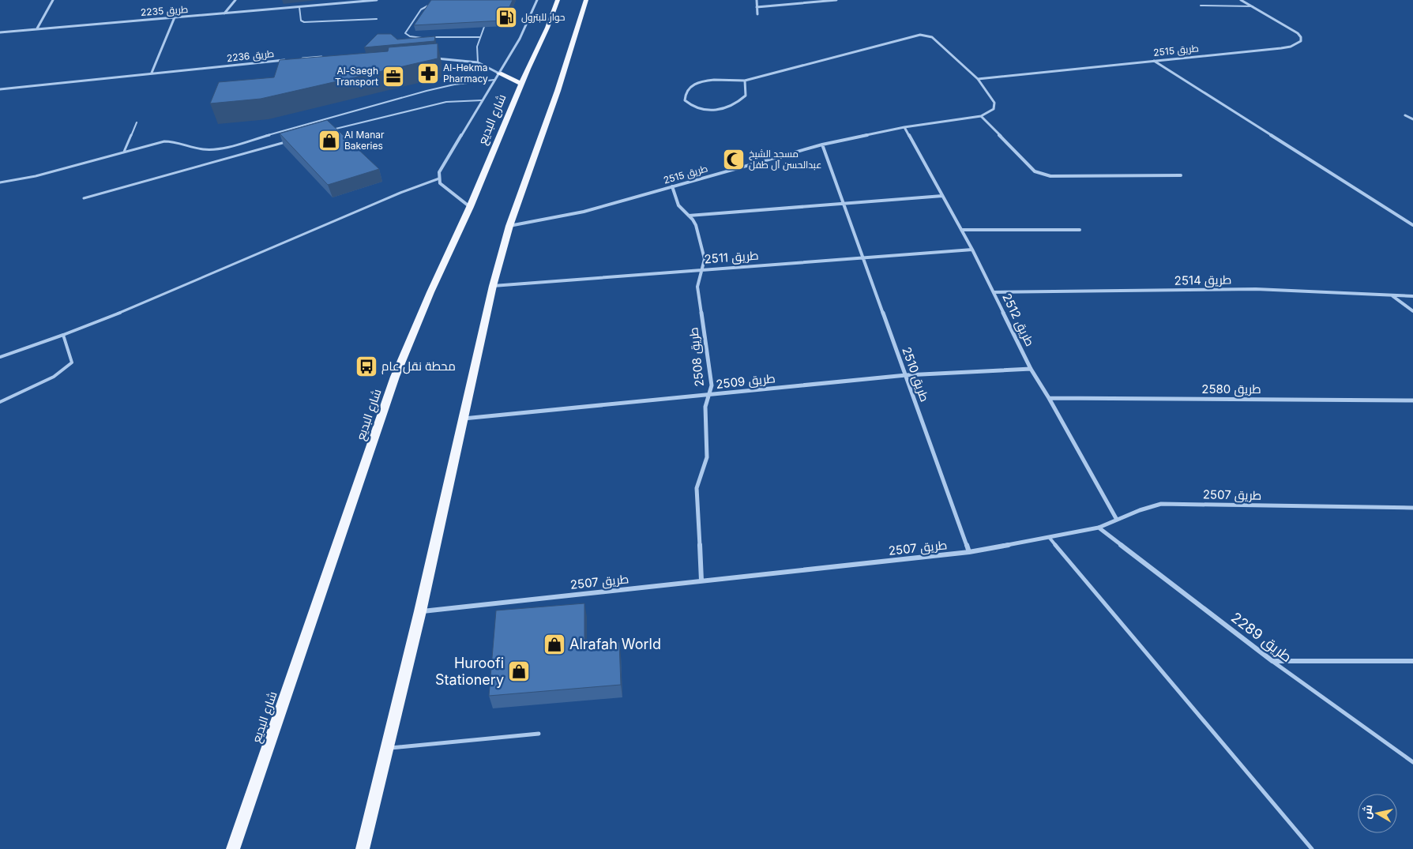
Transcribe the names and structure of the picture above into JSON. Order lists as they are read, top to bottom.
{
  "streets": {
    "main road": ["شارع البديع"],
    "street": [
      "طريق 2235",
      "طريق 2515",
      "طريق 2236",
      "طريق 2511",
      "طريق 2514",
      "طريق 2512",
      "طريق 2508",
      "طريق 2510",
      "طريق 2509",
      "طريق 2580",
      "طريق 2507",
      "طريق 2289"
    ]
  },
  "crossings": [
    ["طريق 2515", "طريق 2512"],
    ["طريق 2515", "طريق 2508"],
    ["طريق 2515", "طريق 2510"],
    ["طريق 2511", "طريق 2512"],
    ["طريق 2511", "طريق 2508"],
    ["طريق 2511", "طريق 2510"],
    ["طريق 2514", "طريق 2512"],
    ["طريق 2512", "طريق 2509"],
    ["طريق 2512", "طريق 2580"],
    ["طريق 2512", "طريق 2507"],
    ["طريق 2508", "طريق 2509"],
    ["طريق 2508", "طريق 2507"],
    ["طريق 2510", "طريق 2509"],
    ["طريق 2510", "طريق 2507"],
    ["طريق 2507", "طريق 2289"]
  ],
  "places": {
    "fuel station": ["حوار للبترول"],
    "pharmacy": ["Al-Hekma Pharmacy"],
    "office": ["Al-Saegh Transport"],
    "shop": ["Al Manar Bakeries", "Alrafah World", "Huroofi Stationery"],
    "mosque": ["مسجد الشيخ عبدالحسن آل طفل"],
    "bus stop": ["محطة نقل عام"]
  },
  "north": "left"
}
